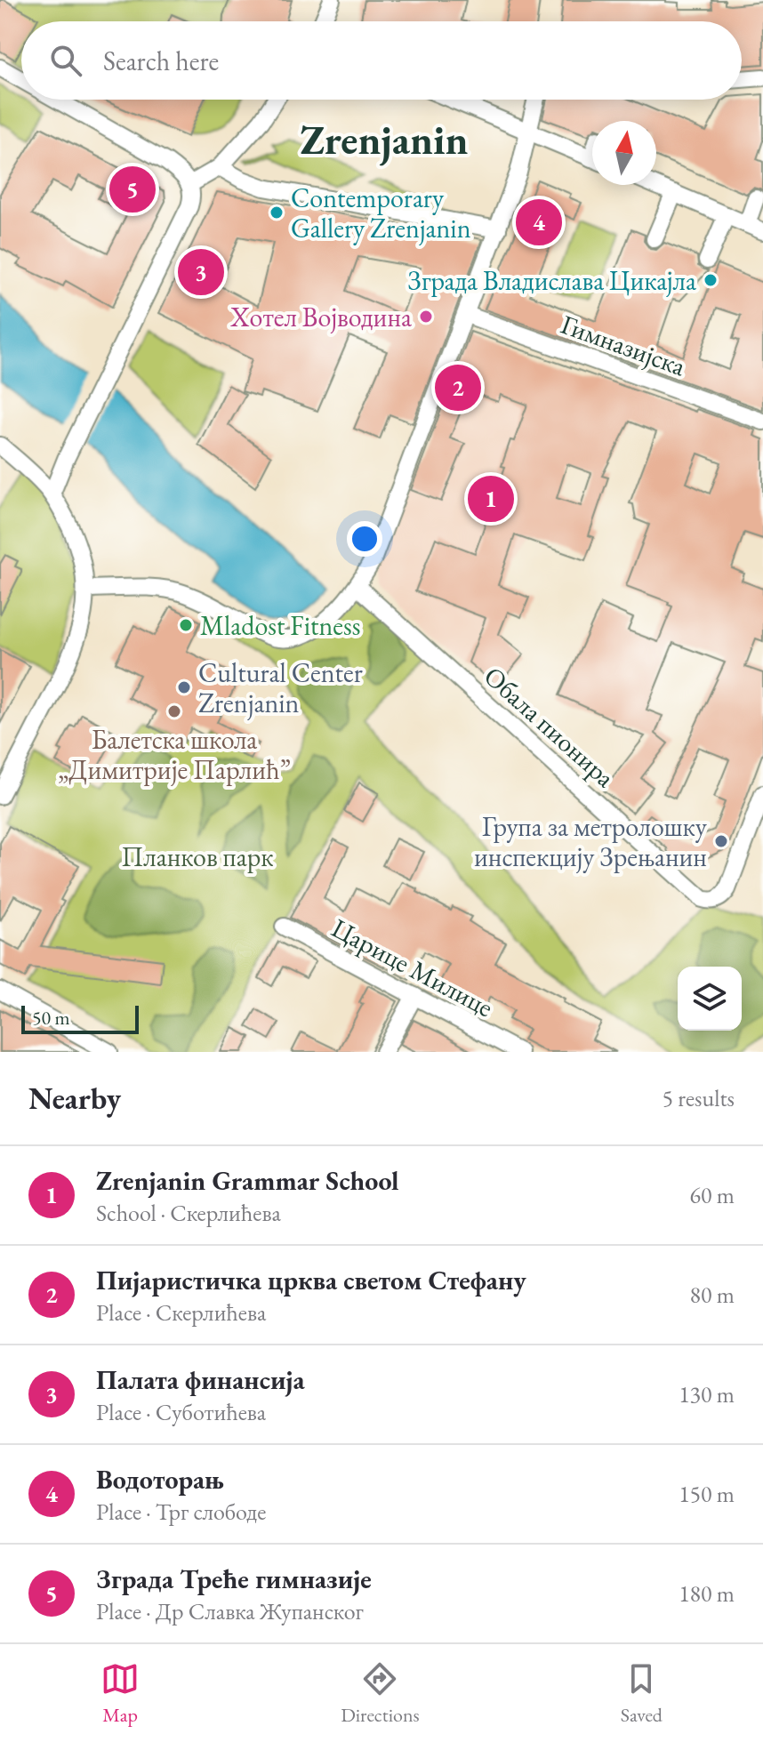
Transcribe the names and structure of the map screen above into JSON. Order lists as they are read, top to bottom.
{
  "streets": {
    "street": ["Гимназијска", "Обала пионира", "Царице Милице"]
  },
  "districts": ["Zrenjanin"],
  "parks": ["Планков парк"],
  "places": [
    "Contemporary Gallery Zrenjanin",
    "Зграда Владислава Цикајла",
    "Хотел Војводина",
    "Mladost Fitness",
    "Cultural Center Zrenjanin",
    "Балетска школа „Димитрије Парлић”",
    "Група за метролошку инспекцију Зрењанин"
  ],
  "scale_bar": "50 m",
  "north": "top",
  "page": {
    "search": "Search here",
    "pins": [
      "5",
      "4",
      "3",
      "2",
      "1"
    ],
    "scale": "50 m",
    "heading": ["Nearby", "5 results"],
    "list": [
      {
        "mark": "1",
        "name": "Zrenjanin Grammar School",
        "note": "School · Скерлићева",
        "value": "60 m"
      },
      {
        "mark": "2",
        "name": "Пијаристичка црква светом Стефану",
        "note": "Place · Скерлићева",
        "value": "80 m"
      },
      {
        "mark": "3",
        "name": "Палата финансија",
        "note": "Place · Суботићева",
        "value": "130 m"
      },
      {
        "mark": "4",
        "name": "Водоторањ",
        "note": "Place · Трг слободе",
        "value": "150 m"
      },
      {
        "mark": "5",
        "name": "Зграда Треће гимназије",
        "note": "Place · Др Славка Жупанског",
        "value": "180 m"
      }
    ],
    "nav": ["Map", "Directions", "Saved"]
  }
}
